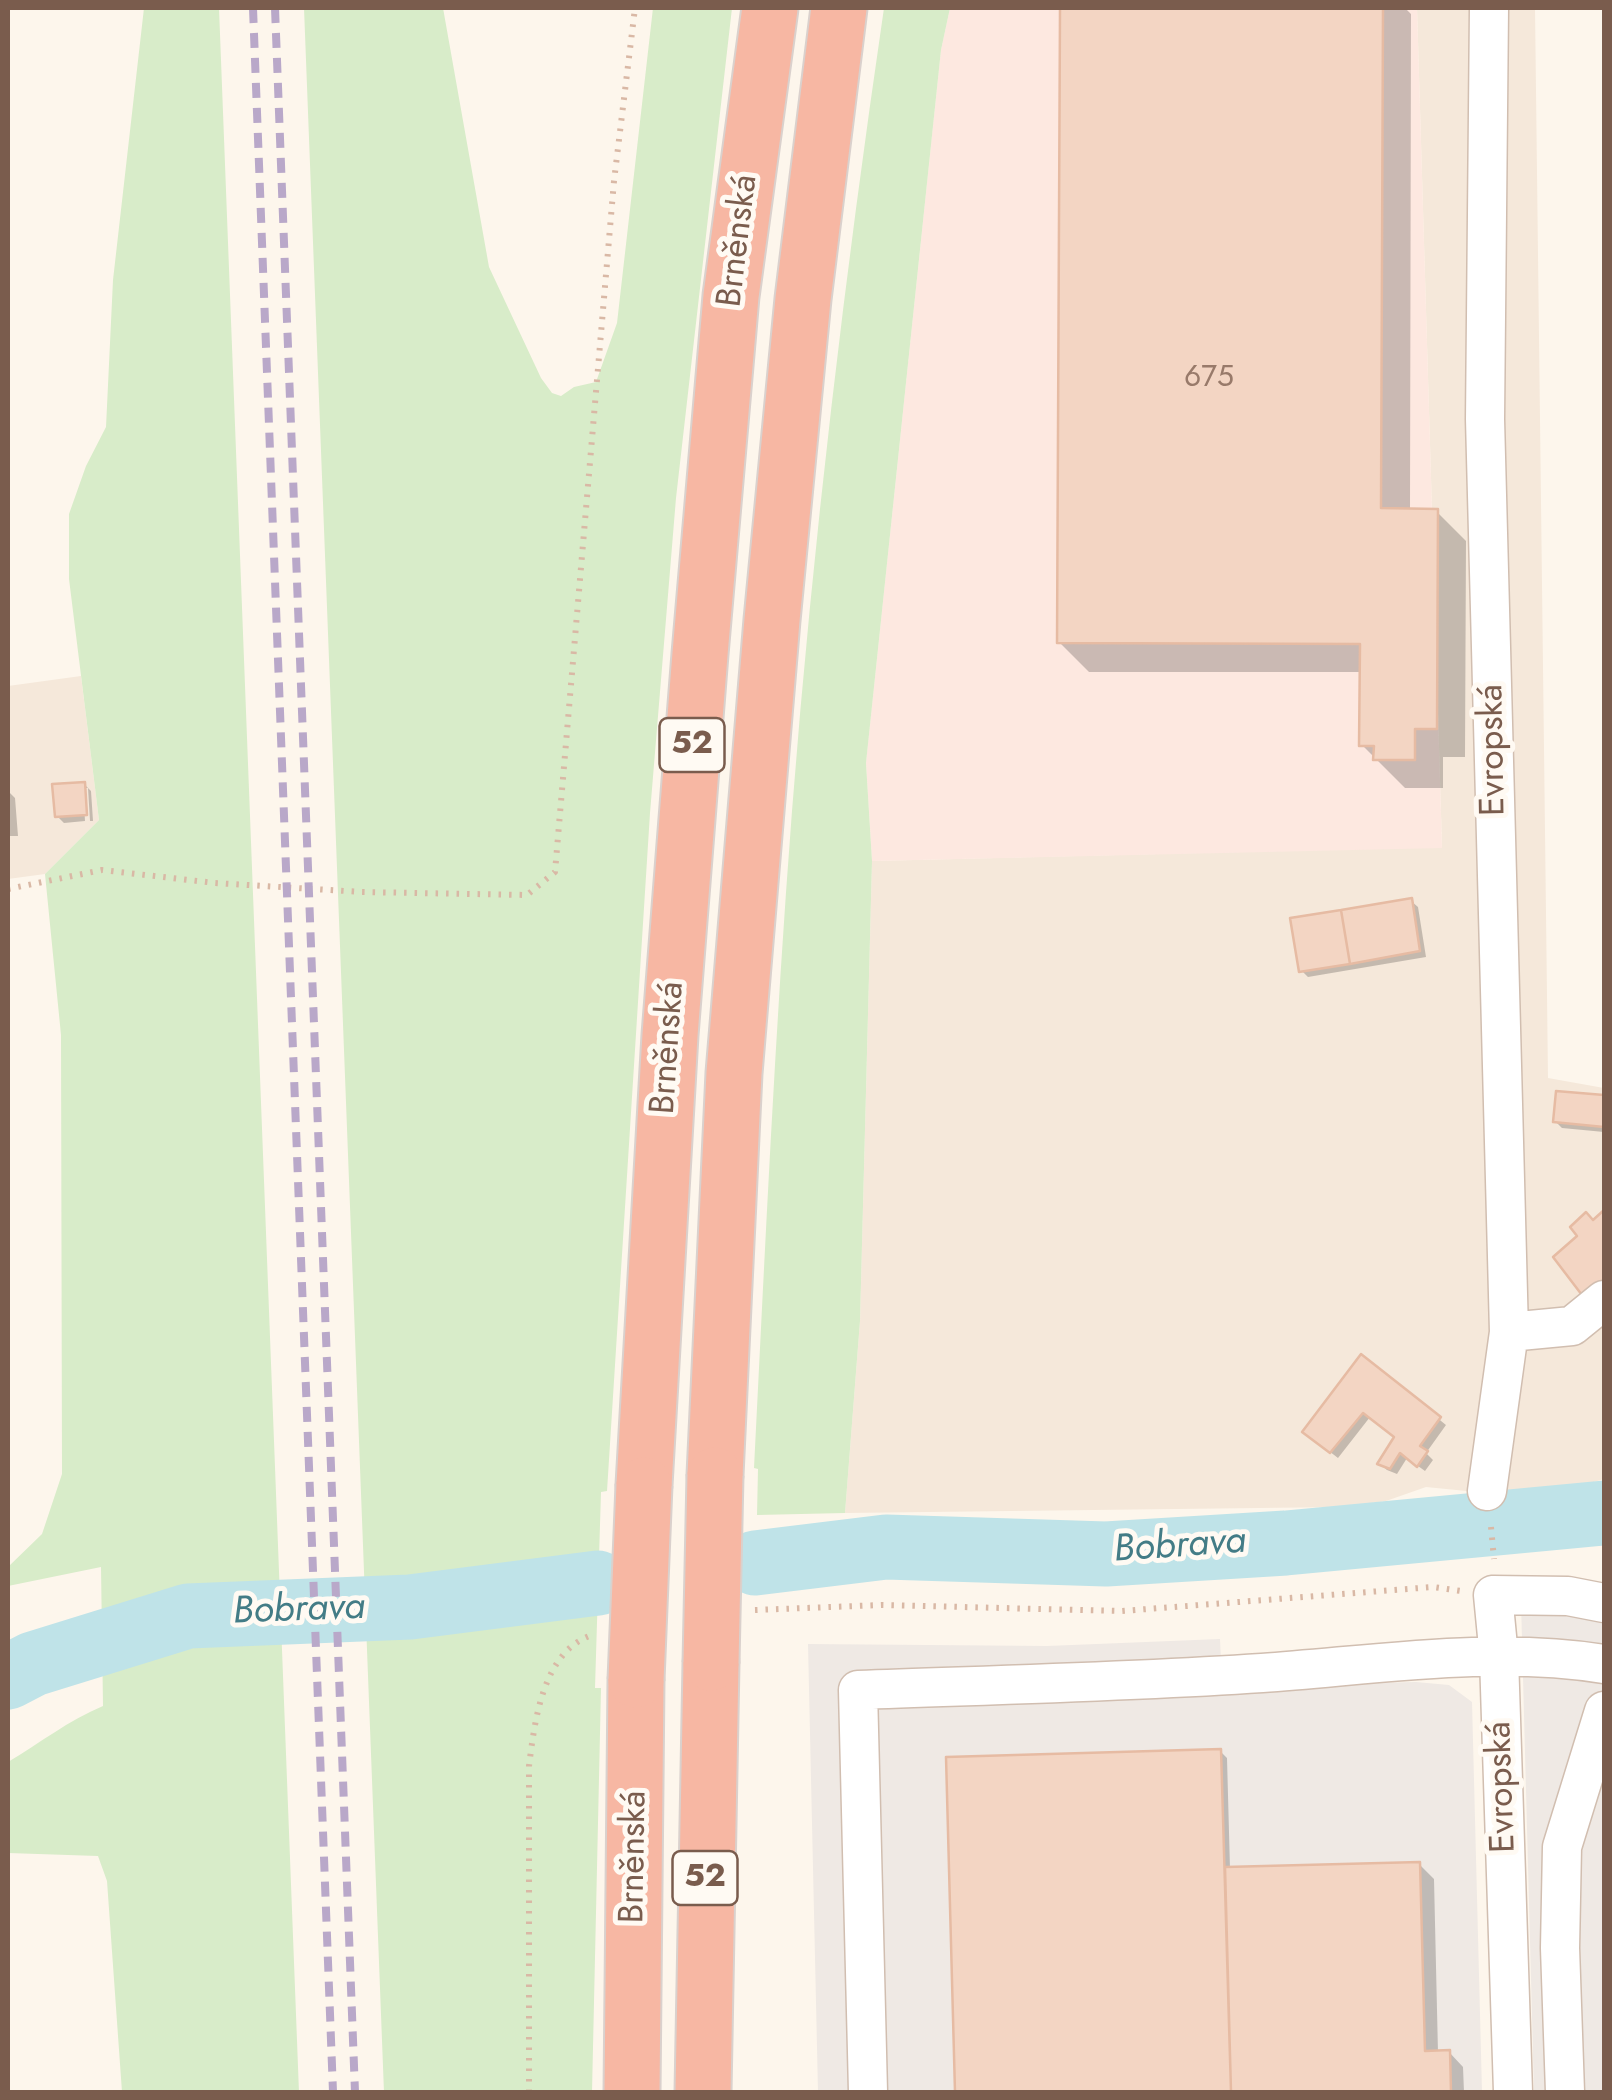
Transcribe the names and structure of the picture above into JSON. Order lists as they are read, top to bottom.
{
  "streets": {
    "highway": ["Brněnská", "52"],
    "street": ["Evropská"]
  },
  "water": ["Bobrava"],
  "house_numbers": ["675"]
}
